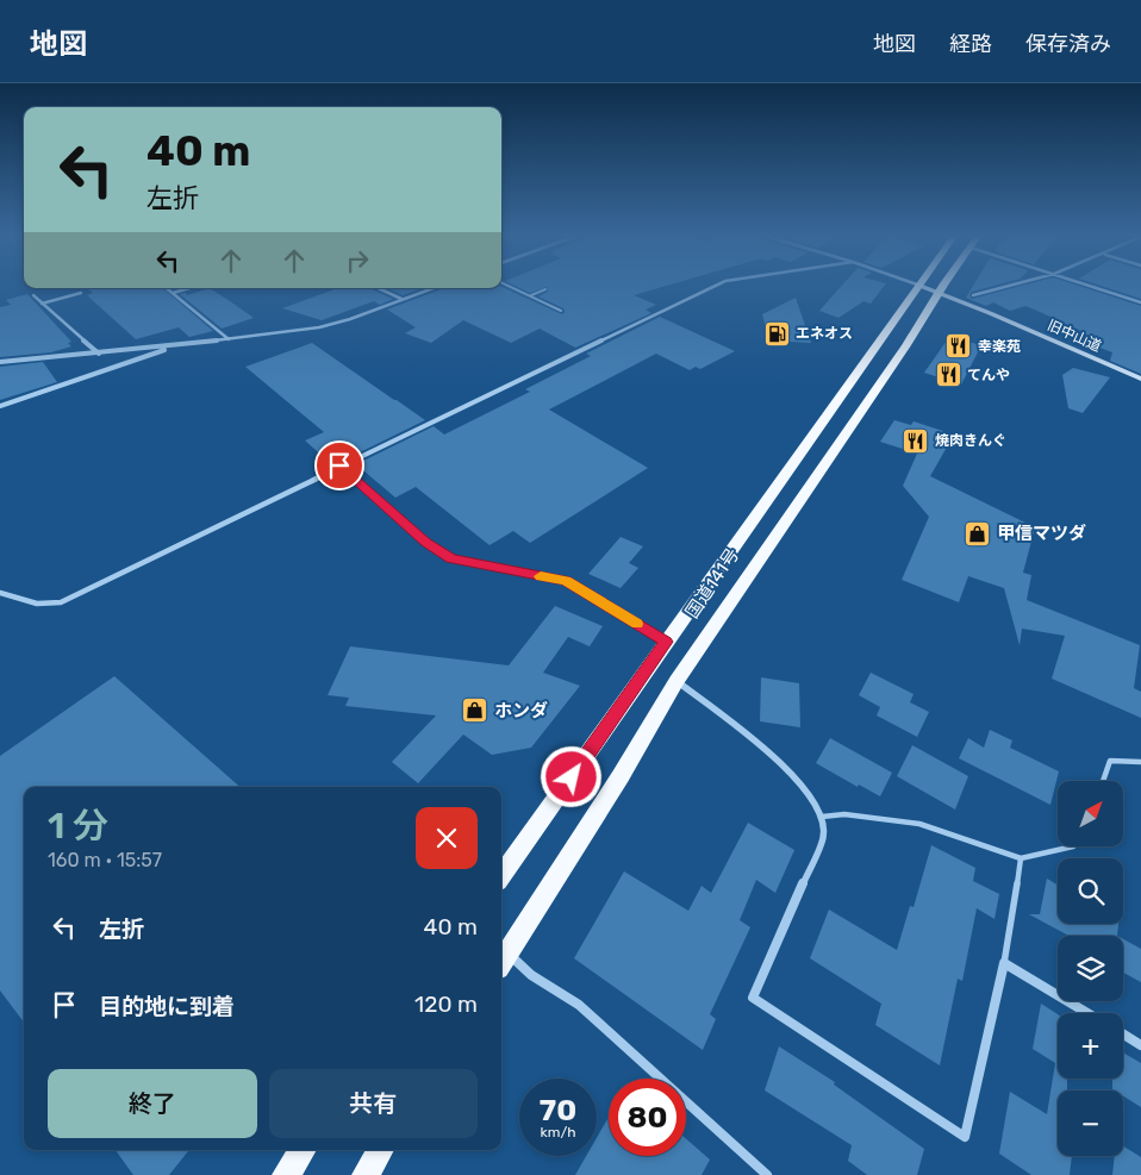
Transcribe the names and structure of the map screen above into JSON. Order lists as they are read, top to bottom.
{
  "streets": {
    "highway": ["国道141号"],
    "main road": ["旧中山道"]
  },
  "crossings": [
    ["旧中山道", "国道141号"]
  ],
  "places": {
    "fuel station": ["エネオス"],
    "restaurant": ["幸楽苑", "てんや", "焼肉きんぐ"],
    "shop": ["甲信マツダ", "ホンダ"]
  },
  "north": "top right",
  "page": {
    "header": "地図",
    "nav": ["地図", "経路", "保存済み"],
    "turn": ["40 m", "左折"],
    "map_buttons": ["+", "−"],
    "heading": ["1 分", "160 m · 15:57"],
    "list": [
      {
        "name": "左折",
        "value": "40 m"
      },
      {
        "name": "目的地に到着",
        "value": "120 m"
      }
    ],
    "buttons": ["終了", "共有"],
    "speed": "70 km/h",
    "limit": "80"
  }
}
